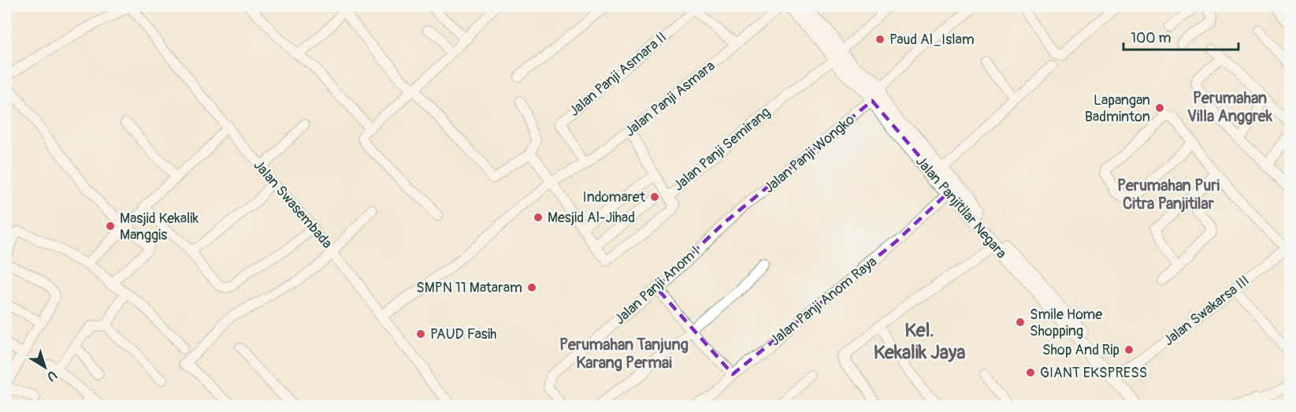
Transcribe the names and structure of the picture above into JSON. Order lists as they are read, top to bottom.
{
  "streets": {
    "main road": ["Jalan Panjitilar Negara"],
    "street": [
      "Jalan Panji Asmara II",
      "Jalan Panji Asmara",
      "Jalan Panji Semirang",
      "Jalan Panji Wongko",
      "Jalan Swasembada",
      "Jalan Panji Anom I",
      "Jalan Panji Anom Raya",
      "Jalan Swakarsa III"
    ]
  },
  "crossings": [
    ["Jalan Panji Asmara II", "Jalan Panji Asmara"],
    ["Jalan Panji Asmara", "Jalan Panji Semirang"],
    ["Jalan Panji Asmara", "Jalan Swasembada"],
    ["Jalan Panji Semirang", "Jalan Panjitilar Negara"],
    ["Jalan Panji Wongko", "Jalan Panjitilar Negara"],
    ["Jalan Panji Wongko", "Jalan Panji Anom I"],
    ["Jalan Panjitilar Negara", "Jalan Panji Anom Raya"]
  ],
  "districts": [
    "Perumahan Villa Anggrek",
    "Perumahan Puri Citra Panjitilar",
    "Kel. Kekalik Jaya",
    "Perumahan Tanjung Karang Permai"
  ],
  "places": [
    "Paud Al_Islam",
    "Lapangan Badminton",
    "Indomaret",
    "Mesjid Al-Jihad",
    "Masjid Kekalik Manggis",
    "SMPN 11 Mataram",
    "Smile Home Shopping",
    "PAUD Fasih",
    "Shop And Rip",
    "GIANT EKSPRESS"
  ],
  "scale_bar": "100 m",
  "north": "bottom right"
}
